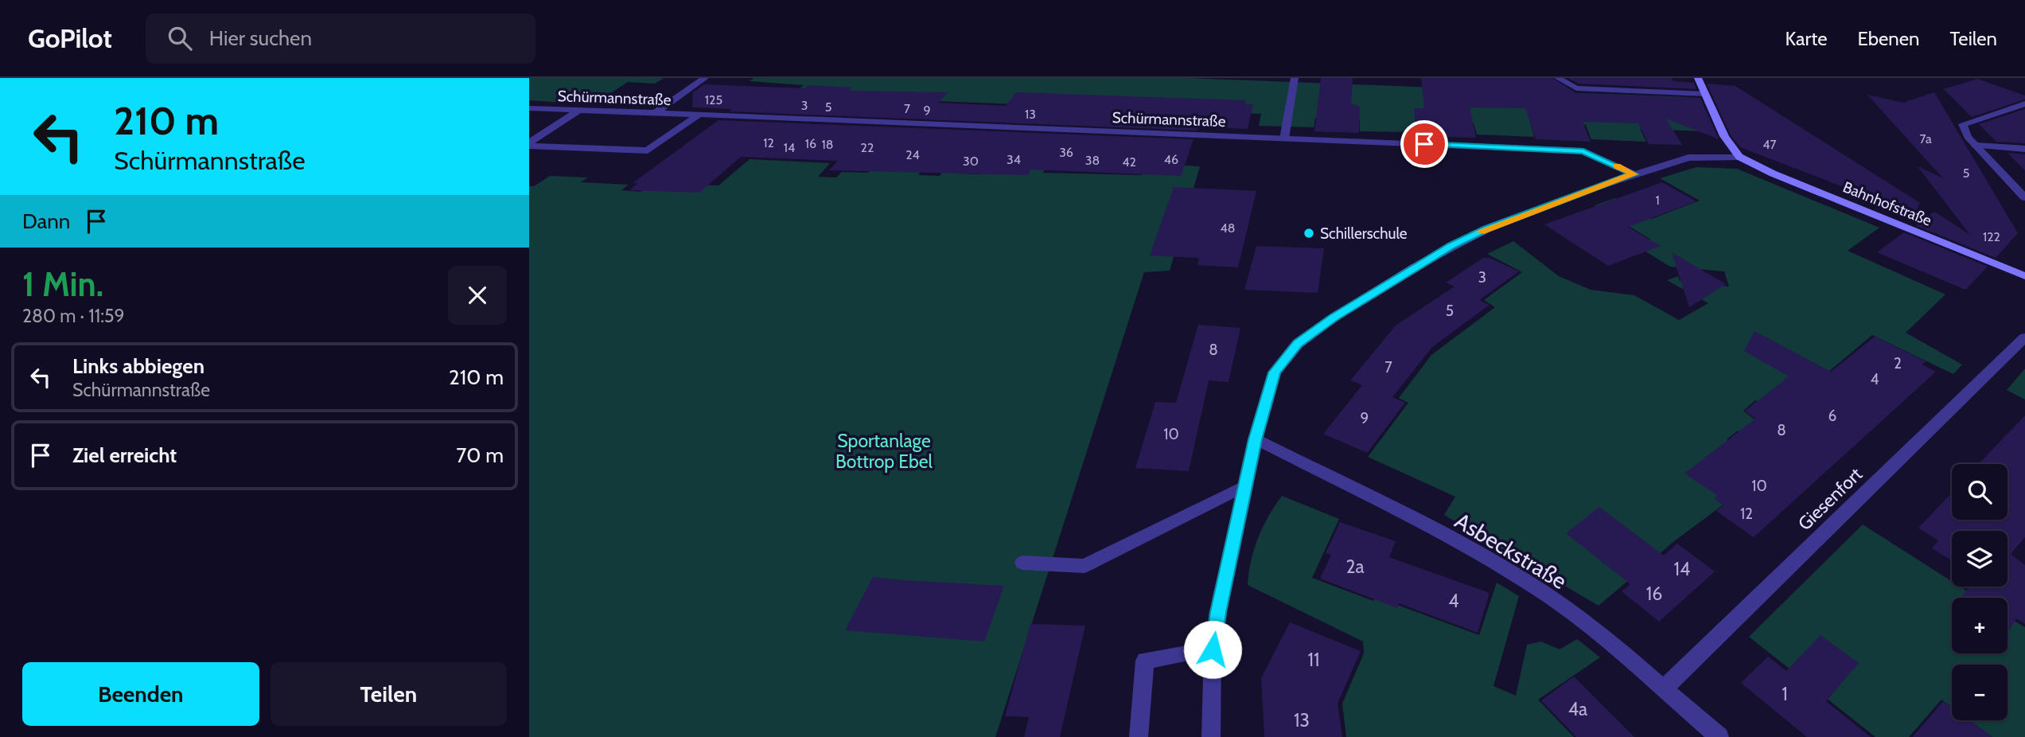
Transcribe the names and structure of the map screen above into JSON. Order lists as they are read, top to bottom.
{
  "streets": {
    "street": [
      "Schürmannstraße",
      "Bahnhofstraße",
      "Giesenfort",
      "Asbeckstraße"
    ]
  },
  "crossings": [
    ["Giesenfort", "Asbeckstraße"]
  ],
  "parks": ["Sportanlage Bottrop Ebel"],
  "places": ["Schillerschule"],
  "house_numbers": [
    "125",
    "3",
    "5",
    "7",
    "9",
    "13",
    "7a",
    "12",
    "16",
    "18",
    "47",
    "14",
    "22",
    "36",
    "24",
    "34",
    "46",
    "38",
    "30",
    "42",
    "5",
    "1",
    "48",
    "122",
    "3",
    "5",
    "8",
    "2",
    "7",
    "4",
    "6",
    "9",
    "8",
    "10",
    "10",
    "12",
    "2a",
    "14",
    "16",
    "4",
    "11",
    "1",
    "4a",
    "13"
  ],
  "page": {
    "header": "GoPilot",
    "search": "Hier suchen",
    "nav": ["Karte", "Ebenen", "Teilen"],
    "turn": ["210 m", "Schürmannstraße"],
    "then": "Dann",
    "heading": ["1 Min.", "280 m · 11:59"],
    "list": [
      {
        "name": "Links abbiegen",
        "note": "Schürmannstraße",
        "value": "210 m"
      },
      {
        "name": "Ziel erreicht",
        "value": "70 m"
      }
    ],
    "map_buttons": ["+", "−"],
    "buttons": ["Beenden", "Teilen"]
  }
}
